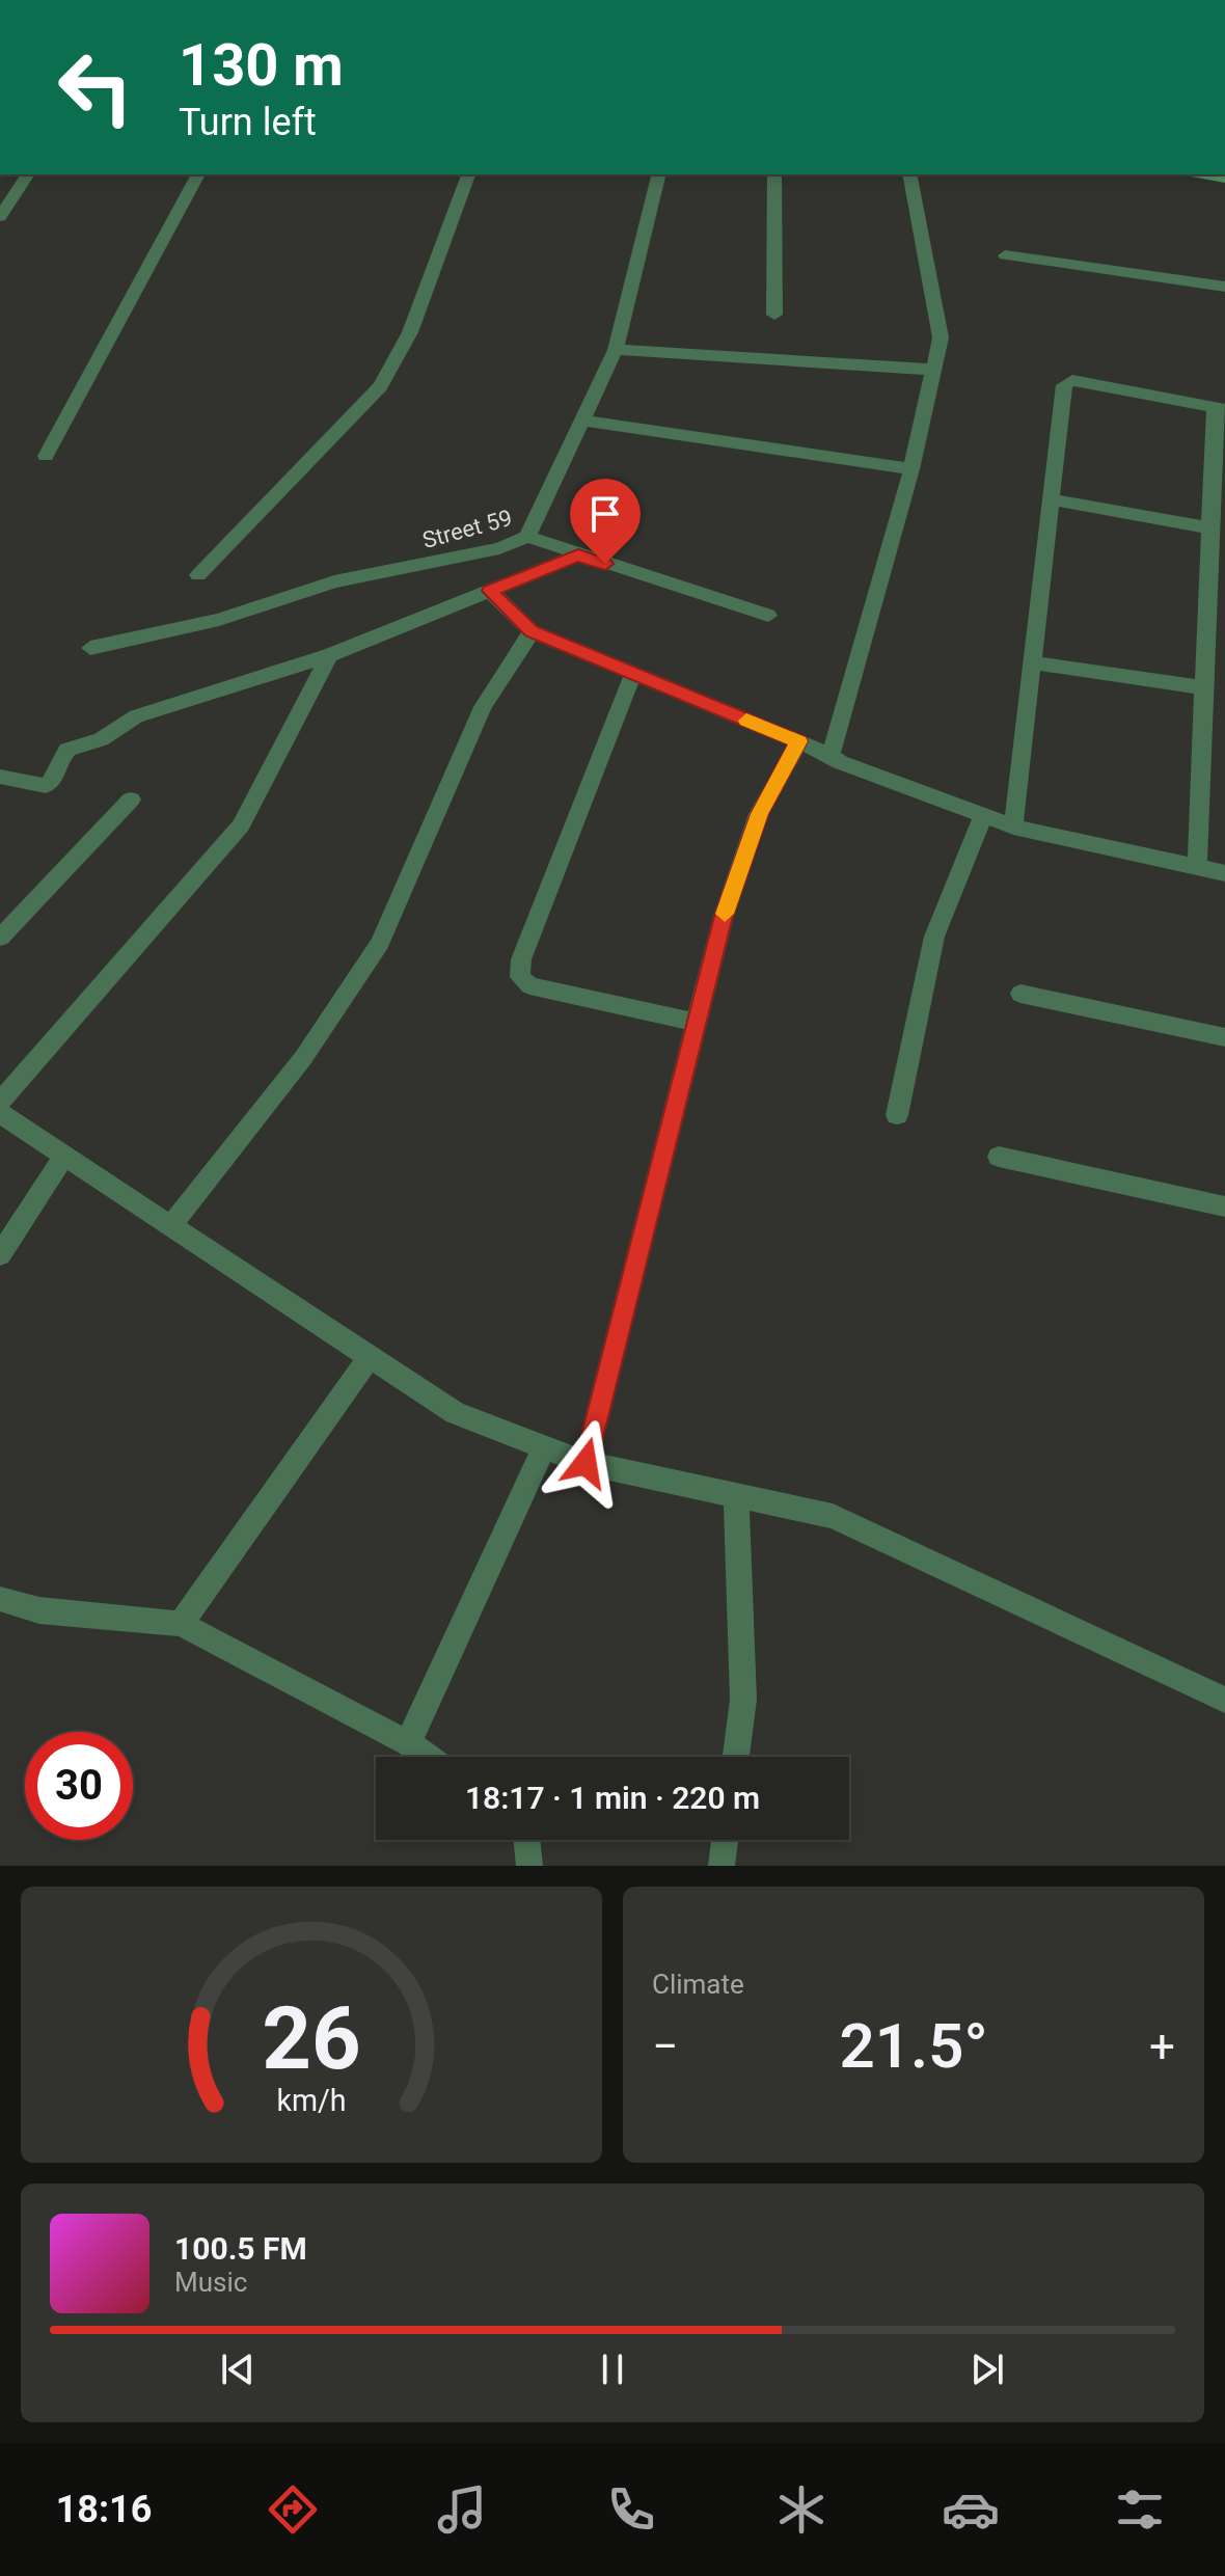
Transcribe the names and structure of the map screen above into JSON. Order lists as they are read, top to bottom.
{
  "streets": {
    "street": ["Street 59"]
  },
  "page": {
    "turn": ["130 m", "Turn left"],
    "limit": "30",
    "trip": "18:17 · 1 min · 220 m",
    "tile": "Climate",
    "heat": ["−", "21.5°", "+"],
    "song": ["100.5 FM", "Music"],
    "tabs": "18:16",
    "gauge": ["26", "km/h"]
  }
}
